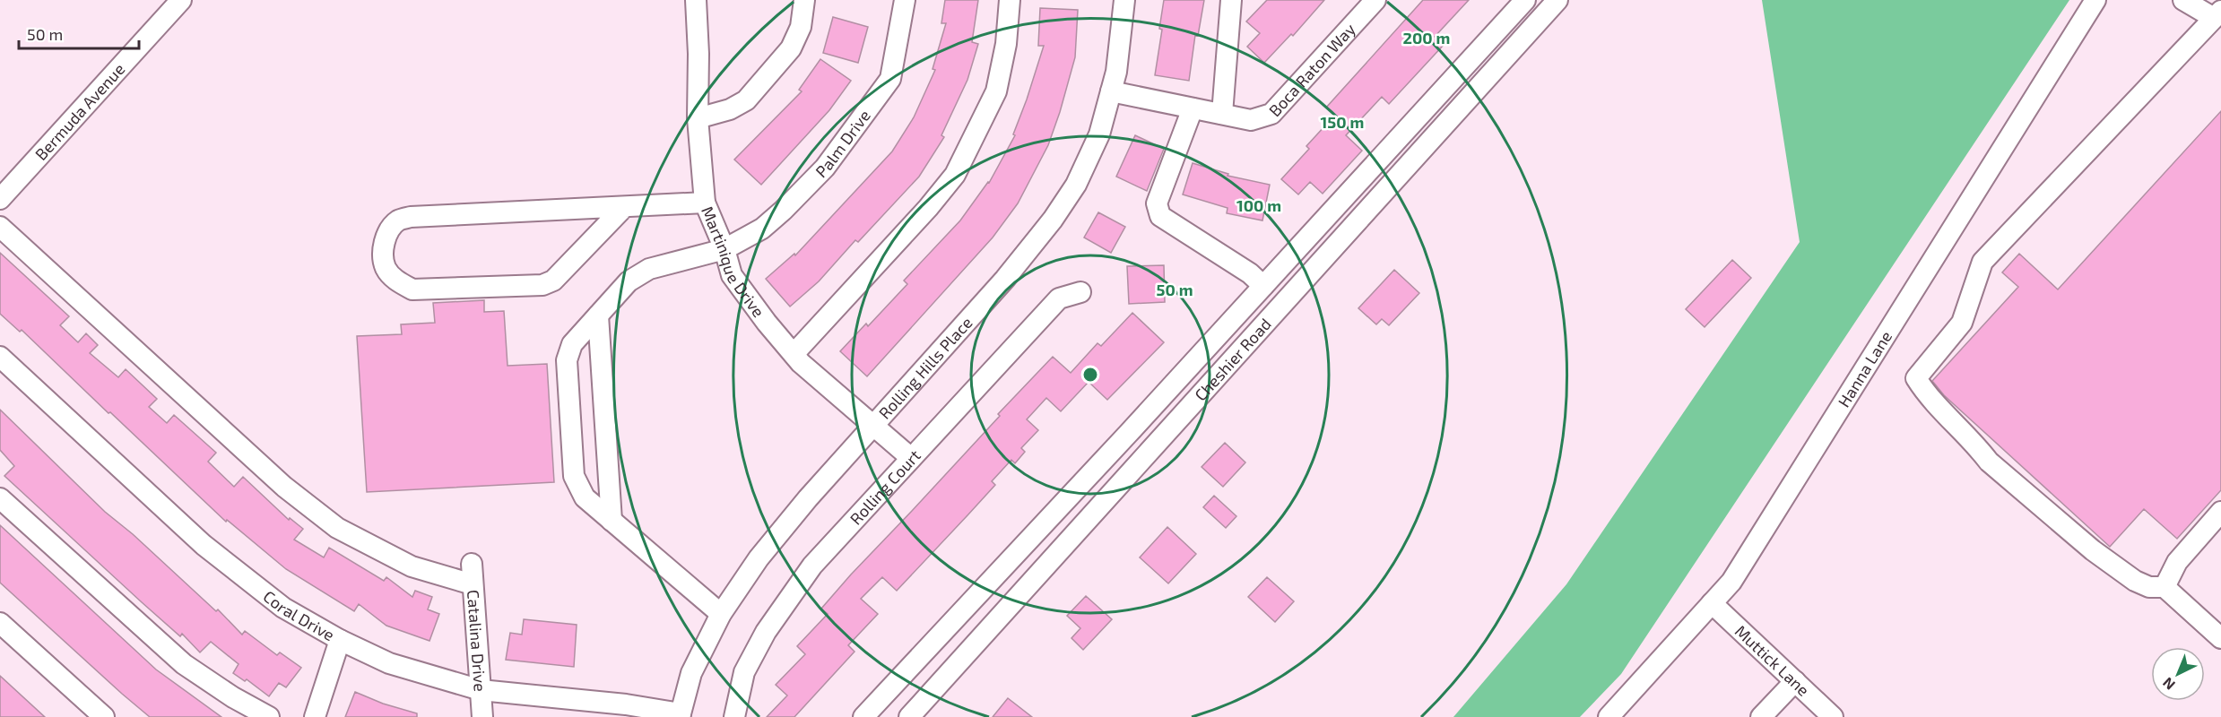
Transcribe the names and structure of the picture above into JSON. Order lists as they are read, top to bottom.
{
  "streets": {
    "street": [
      "Boca Raton Way",
      "Bermuda Avenue",
      "Palm Drive",
      "Martinique Drive",
      "Cheshier Road",
      "Rolling Hills Place",
      "Hanna Lane",
      "Rolling Court",
      "Coral Drive",
      "Catalina Drive",
      "Muttick Lane"
    ]
  },
  "crossings": [
    ["Boca Raton Way", "Rolling Hills Place"],
    ["Palm Drive", "Martinique Drive"],
    ["Palm Drive", "Rolling Hills Place"],
    ["Martinique Drive", "Rolling Hills Place"],
    ["Martinique Drive", "Rolling Court"],
    ["Rolling Hills Place", "Coral Drive"],
    ["Hanna Lane", "Muttick Lane"],
    ["Coral Drive", "Catalina Drive"]
  ],
  "scale_bar": "50 m",
  "north": "bottom left",
  "rings": [
    "200 m",
    "150 m",
    "100 m",
    "50 m"
  ]
}
